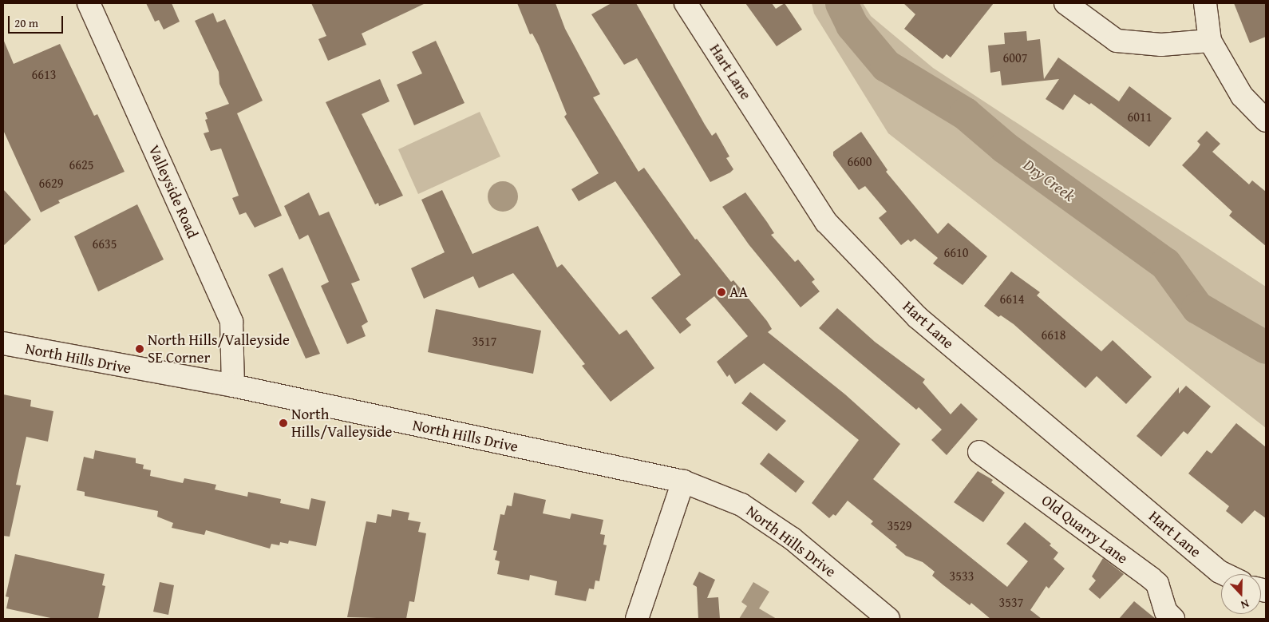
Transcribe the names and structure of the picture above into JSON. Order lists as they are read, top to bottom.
{
  "streets": {
    "street": [
      "Hart Lane",
      "Valleyside Road",
      "North Hills Drive",
      "Old Quarry Lane"
    ]
  },
  "crossings": [
    ["Valleyside Road", "North Hills Drive"]
  ],
  "water": ["Dry Creek"],
  "places": ["AA", "North Hills/Valleyside SE Corner", "North Hills/Valleyside"],
  "house_numbers": [
    "6007",
    "6613",
    "6011",
    "6600",
    "6625",
    "6629",
    "6635",
    "6610",
    "6614",
    "6618",
    "3517",
    "3529",
    "3533",
    "3537"
  ],
  "scale_bar": "20 m",
  "north": "bottom"
}
